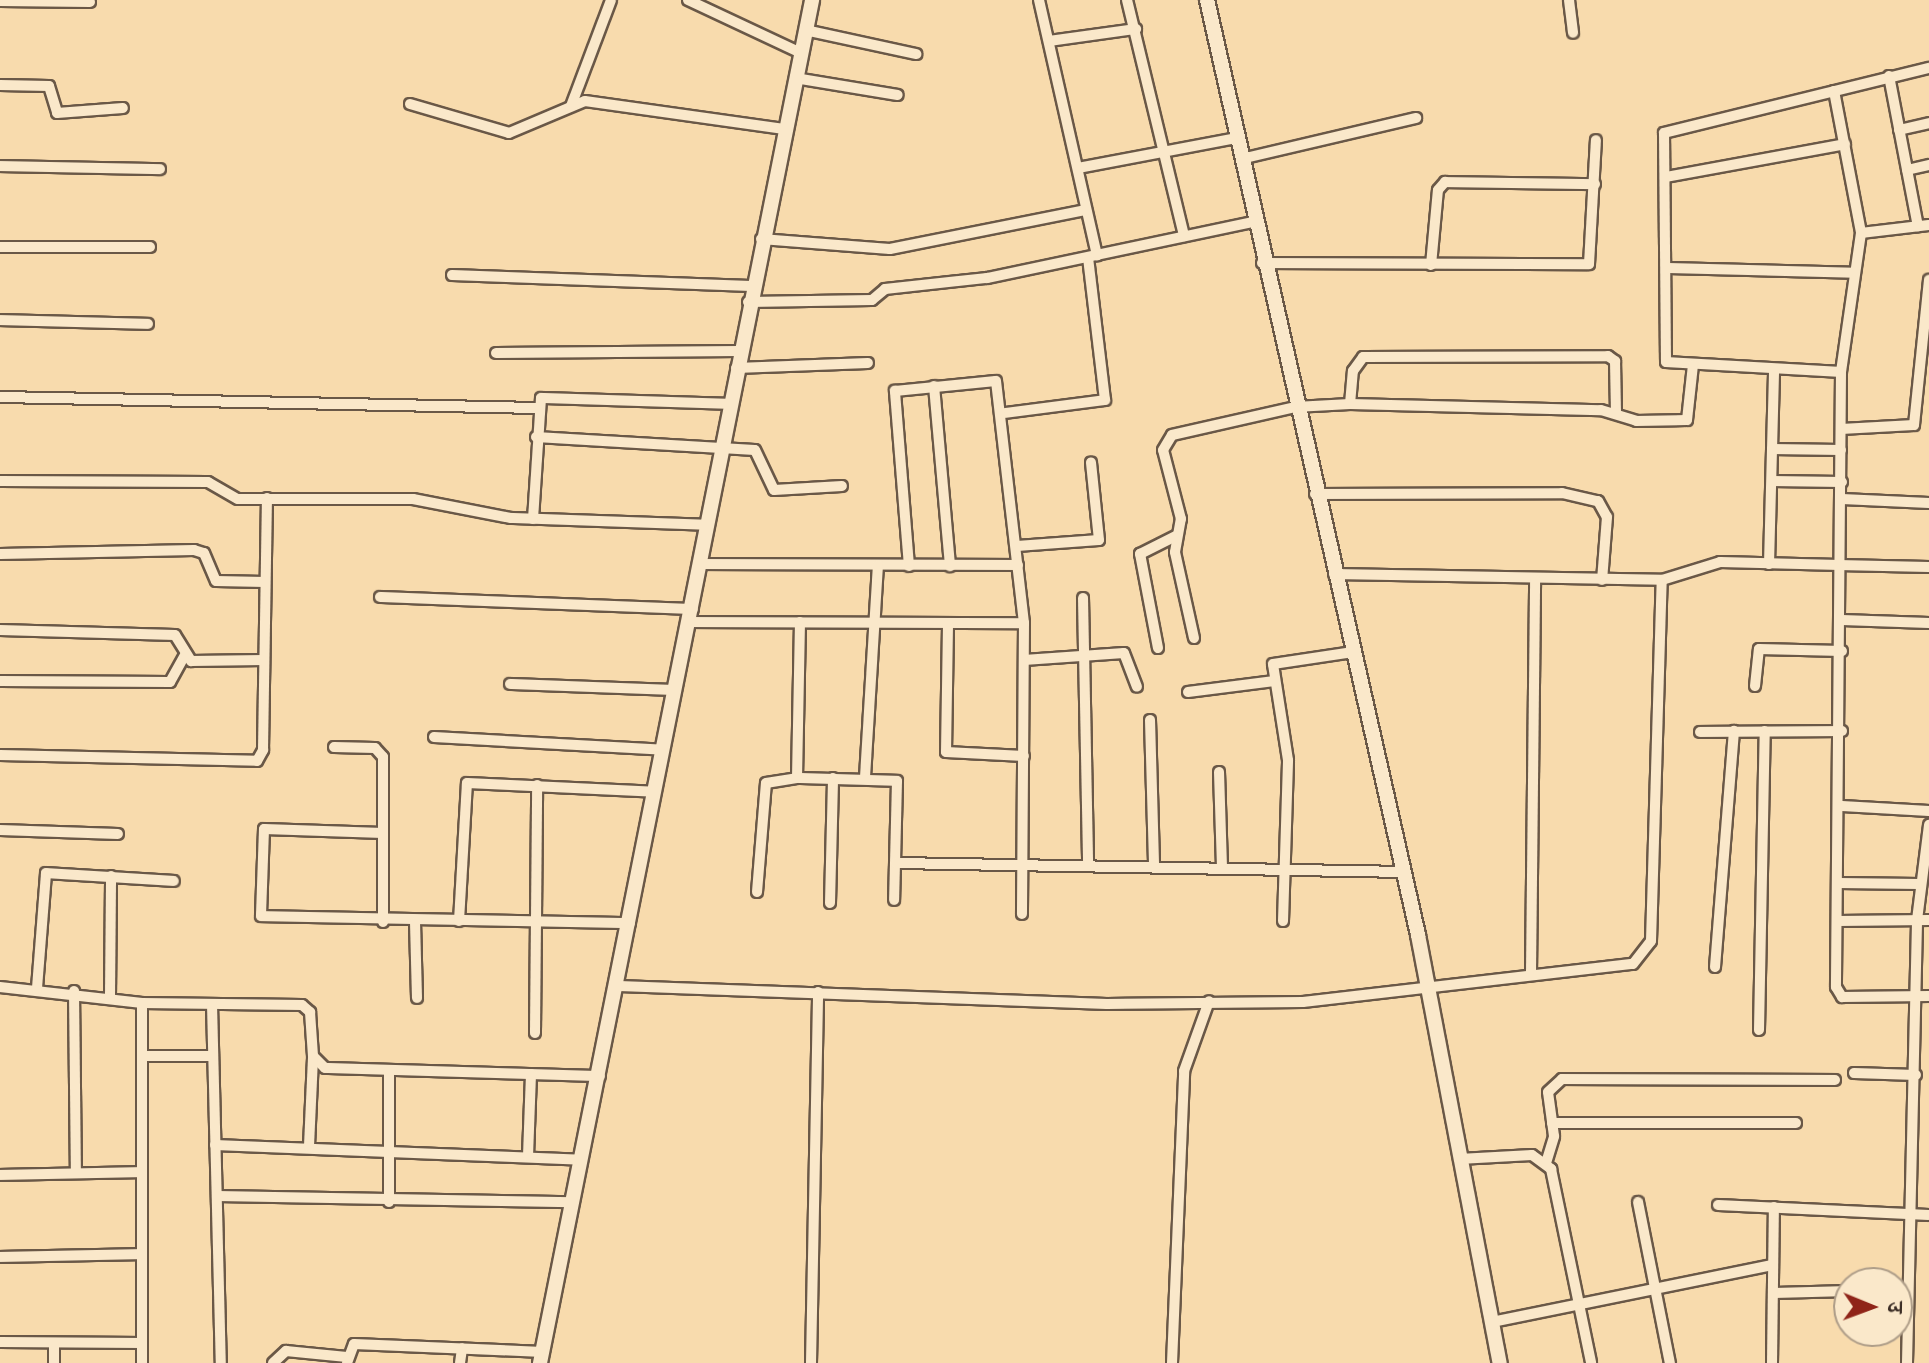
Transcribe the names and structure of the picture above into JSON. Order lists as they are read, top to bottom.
{
  "north": "right"
}
